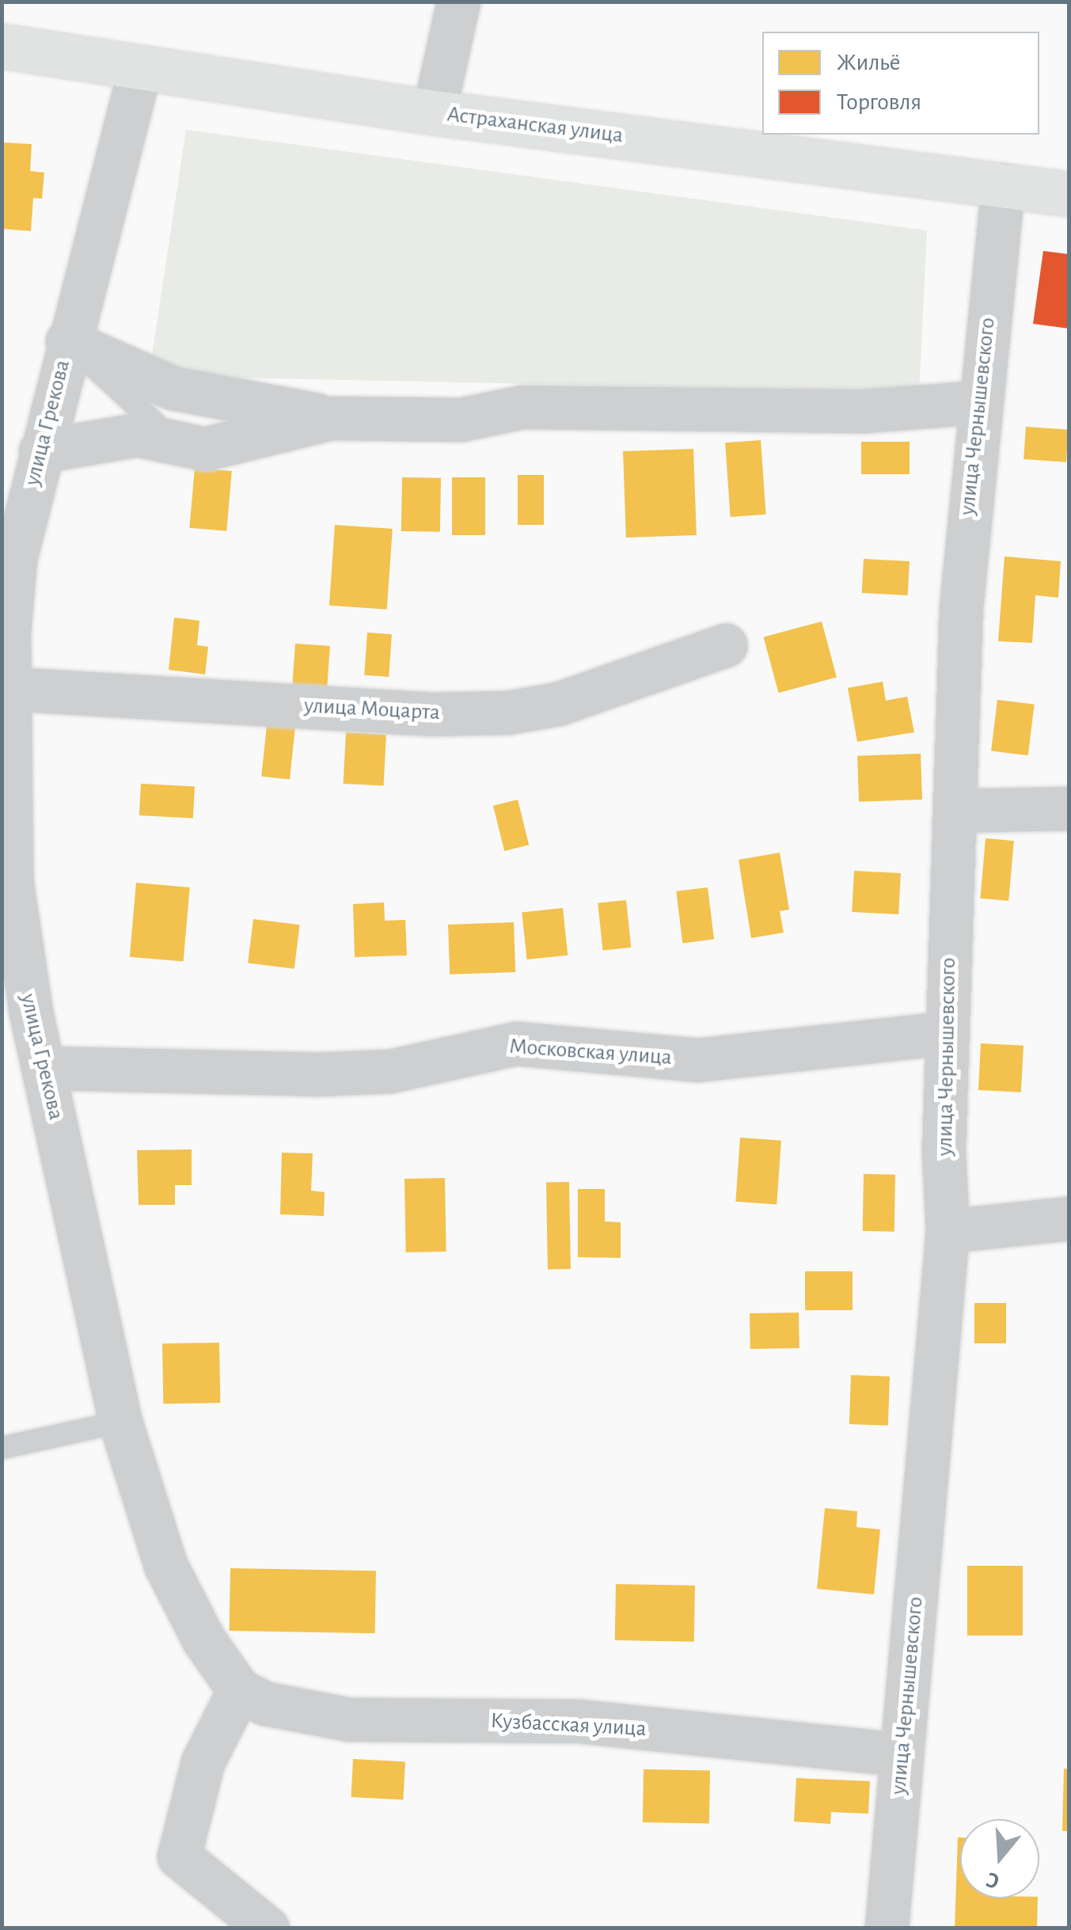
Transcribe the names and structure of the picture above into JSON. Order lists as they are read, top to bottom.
{
  "streets": {
    "main road": ["Астраханская улица"],
    "street": [
      "улица Чернышевского",
      "улица Грекова",
      "улица Моцарта",
      "Московская улица",
      "Кузбасская улица"
    ]
  },
  "crossings": [
    ["Астраханская улица", "улица Чернышевского"],
    ["Астраханская улица", "улица Грекова"],
    ["улица Чернышевского", "Московская улица"],
    ["улица Чернышевского", "Кузбасская улица"],
    ["улица Грекова", "улица Моцарта"],
    ["улица Грекова", "Московская улица"],
    ["улица Грекова", "Кузбасская улица"]
  ],
  "legend": ["Жильё", "Торговля"],
  "north": "bottom"
}
